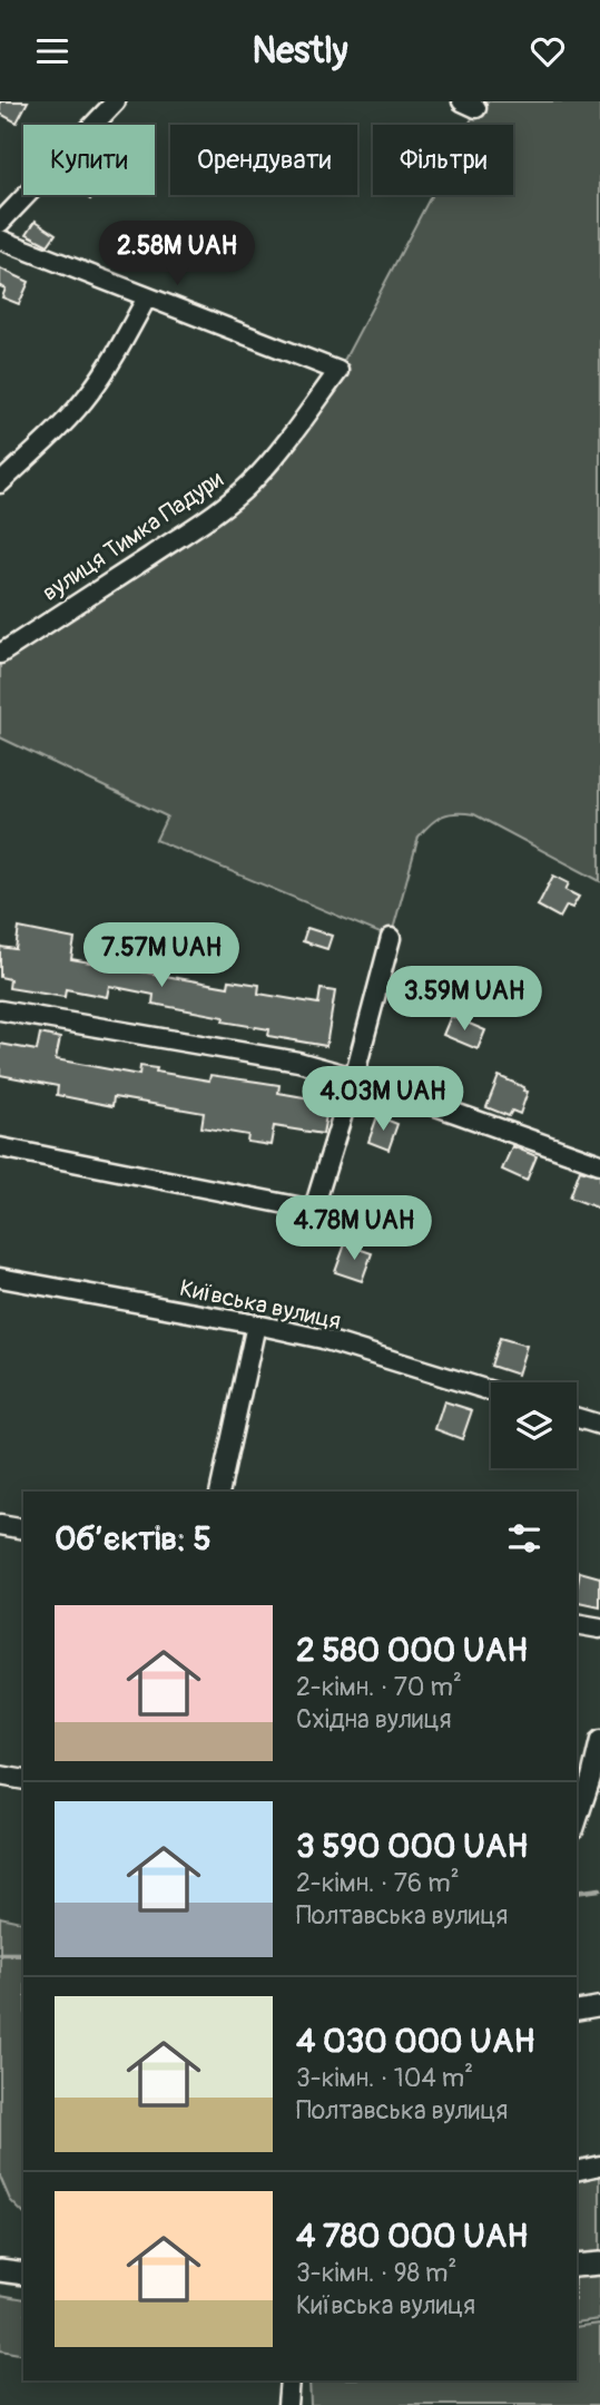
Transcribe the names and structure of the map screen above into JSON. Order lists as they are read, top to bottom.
{
  "streets": {
    "street": ["вулиця Тимка Падури", "Київська вулиця"]
  },
  "page": {
    "header": "Nestly",
    "chip": ["Купити", "Орендувати", "Фільтри"],
    "price": [
      "2.58M UAH",
      "7.57M UAH",
      "3.59M UAH",
      "4.03M UAH",
      "4.78M UAH"
    ],
    "heading": "Об’єктів: 5",
    "list": [
      {
        "name": "2 580 000 UAH",
        "note": "2-кімн. · 70 m² · Східна вулиця"
      },
      {
        "name": "3 590 000 UAH",
        "note": "2-кімн. · 76 m² · Полтавська вулиця"
      },
      {
        "name": "4 030 000 UAH",
        "note": "3-кімн. · 104 m² · Полтавська вулиця"
      },
      {
        "name": "4 780 000 UAH",
        "note": "3-кімн. · 98 m² · Київська вулиця"
      }
    ]
  }
}
